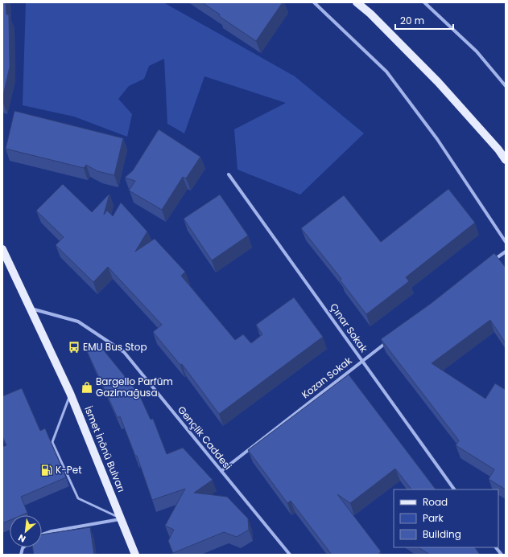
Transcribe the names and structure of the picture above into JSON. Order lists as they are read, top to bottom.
{
  "streets": {
    "main road": ["İsmet İnönü Bulvarı"],
    "street": ["Çınar Sokak", "Kozan Sokak", "Gençlik Caddesi"]
  },
  "crossings": [
    ["Çınar Sokak", "Kozan Sokak"],
    ["Kozan Sokak", "Gençlik Caddesi"],
    ["Gençlik Caddesi", "İsmet İnönü Bulvarı"]
  ],
  "places": {
    "bus stop": ["EMU Bus Stop"],
    "shop": ["Bargello Parfüm Gazimağusa"],
    "fuel station": ["K-Pet"]
  },
  "legend": ["Road", "Park", "Building"],
  "scale_bar": "20 m",
  "north": "bottom left"
}
